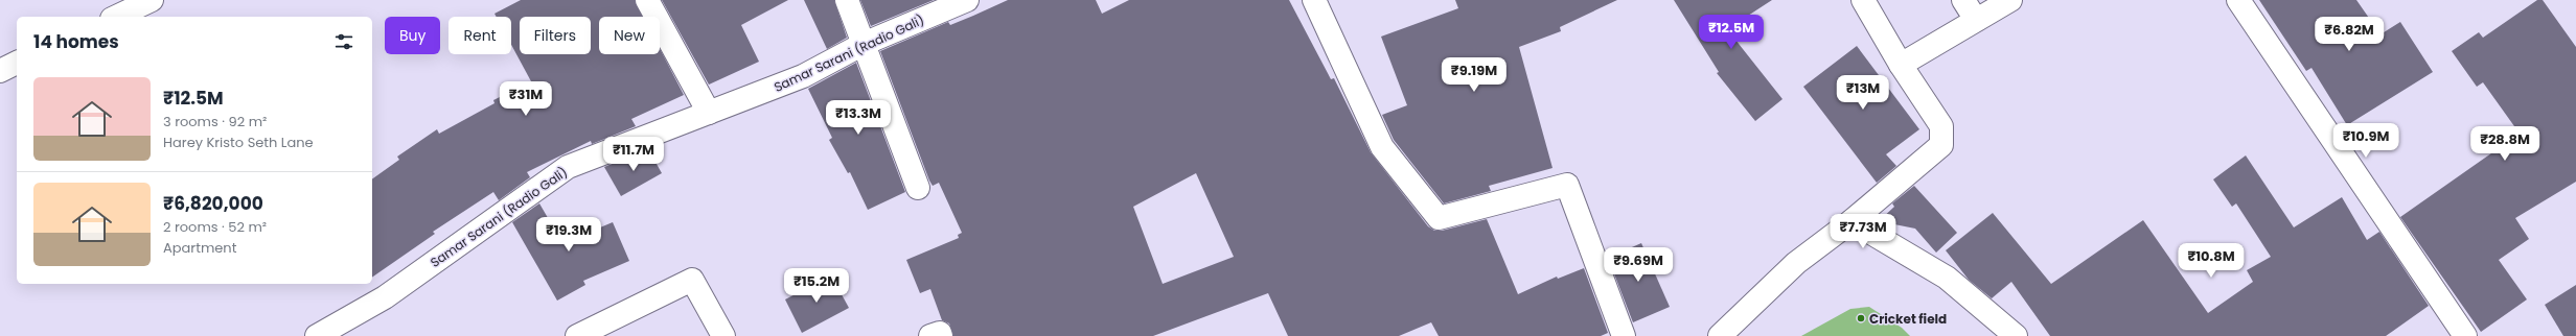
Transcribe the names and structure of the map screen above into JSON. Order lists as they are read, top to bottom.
{
  "streets": {
    "street": ["Samar Sarani (Radio Gali)"]
  },
  "places": ["Cricket field"],
  "page": {
    "price": [
      "₹12.5M",
      "₹6.82M",
      "₹9.19M",
      "₹13M",
      "₹31M",
      "₹13.3M",
      "₹10.9M",
      "₹28.8M",
      "₹11.7M",
      "₹7.73M",
      "₹19.3M",
      "₹10.8M",
      "₹9.69M",
      "₹15.2M"
    ],
    "chip": [
      "Buy",
      "Rent",
      "Filters",
      "New"
    ],
    "heading": "14 homes",
    "list": [
      {
        "name": "₹12.5M",
        "note": "3 rooms · 92 m² · Harey Kristo Seth Lane"
      },
      {
        "name": "₹6,820,000",
        "note": "2 rooms · 52 m² · Apartment"
      }
    ]
  }
}
